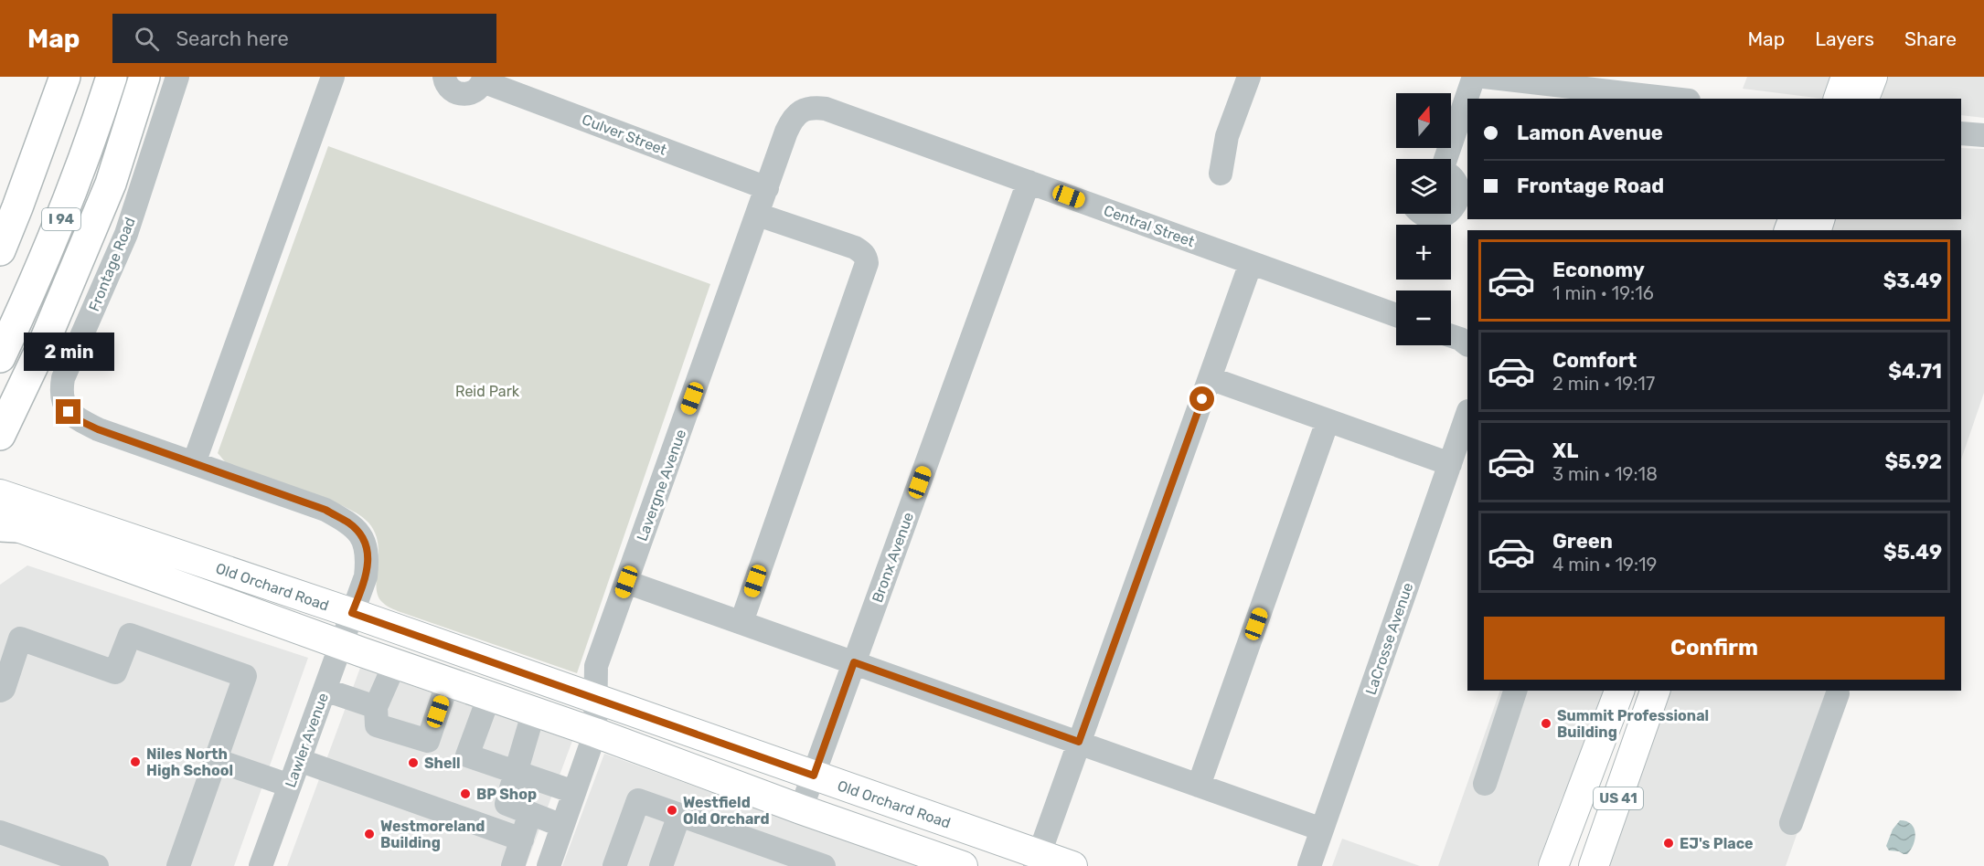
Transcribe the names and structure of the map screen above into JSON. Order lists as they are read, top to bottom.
{
  "streets": {
    "highway": ["I 94"],
    "main road": ["Old Orchard Road", "US 41"],
    "street": [
      "Culver Street",
      "Central Street",
      "Frontage Road",
      "Lavergne Avenue",
      "Bronx Avenue",
      "LaCrosse Avenue",
      "Lawler Avenue"
    ]
  },
  "crossings": [
    ["Culver Street", "Lavergne Avenue"],
    ["Central Street", "Lavergne Avenue"],
    ["Central Street", "Bronx Avenue"],
    ["Frontage Road", "Old Orchard Road"],
    ["Frontage Road", "Lawler Avenue"],
    ["Lavergne Avenue", "Old Orchard Road"],
    ["Bronx Avenue", "Old Orchard Road"],
    ["Old Orchard Road", "Lawler Avenue"]
  ],
  "parks": ["Reid Park"],
  "places": [
    "Summit Professional Building",
    "Niles North High School",
    "Shell",
    "BP Shop",
    "Westfield Old Orchard",
    "Westmoreland Building",
    "EJ's Place"
  ],
  "north": "top",
  "page": {
    "header": "Map",
    "search": "Search here",
    "nav": ["Map", "Layers", "Share"],
    "map_buttons": ["+", "−"],
    "banner": ["Lamon Avenue", "Frontage Road"],
    "list": [
      {
        "name": "Economy",
        "note": "1 min · 19:16",
        "value": "$3.49"
      },
      {
        "name": "Comfort",
        "note": "2 min · 19:17",
        "value": "$4.71"
      },
      {
        "name": "XL",
        "note": "3 min · 19:18",
        "value": "$5.92"
      },
      {
        "name": "Green",
        "note": "4 min · 19:19",
        "value": "$5.49"
      }
    ],
    "bubble": "2 min",
    "buttons": "Confirm"
  }
}
